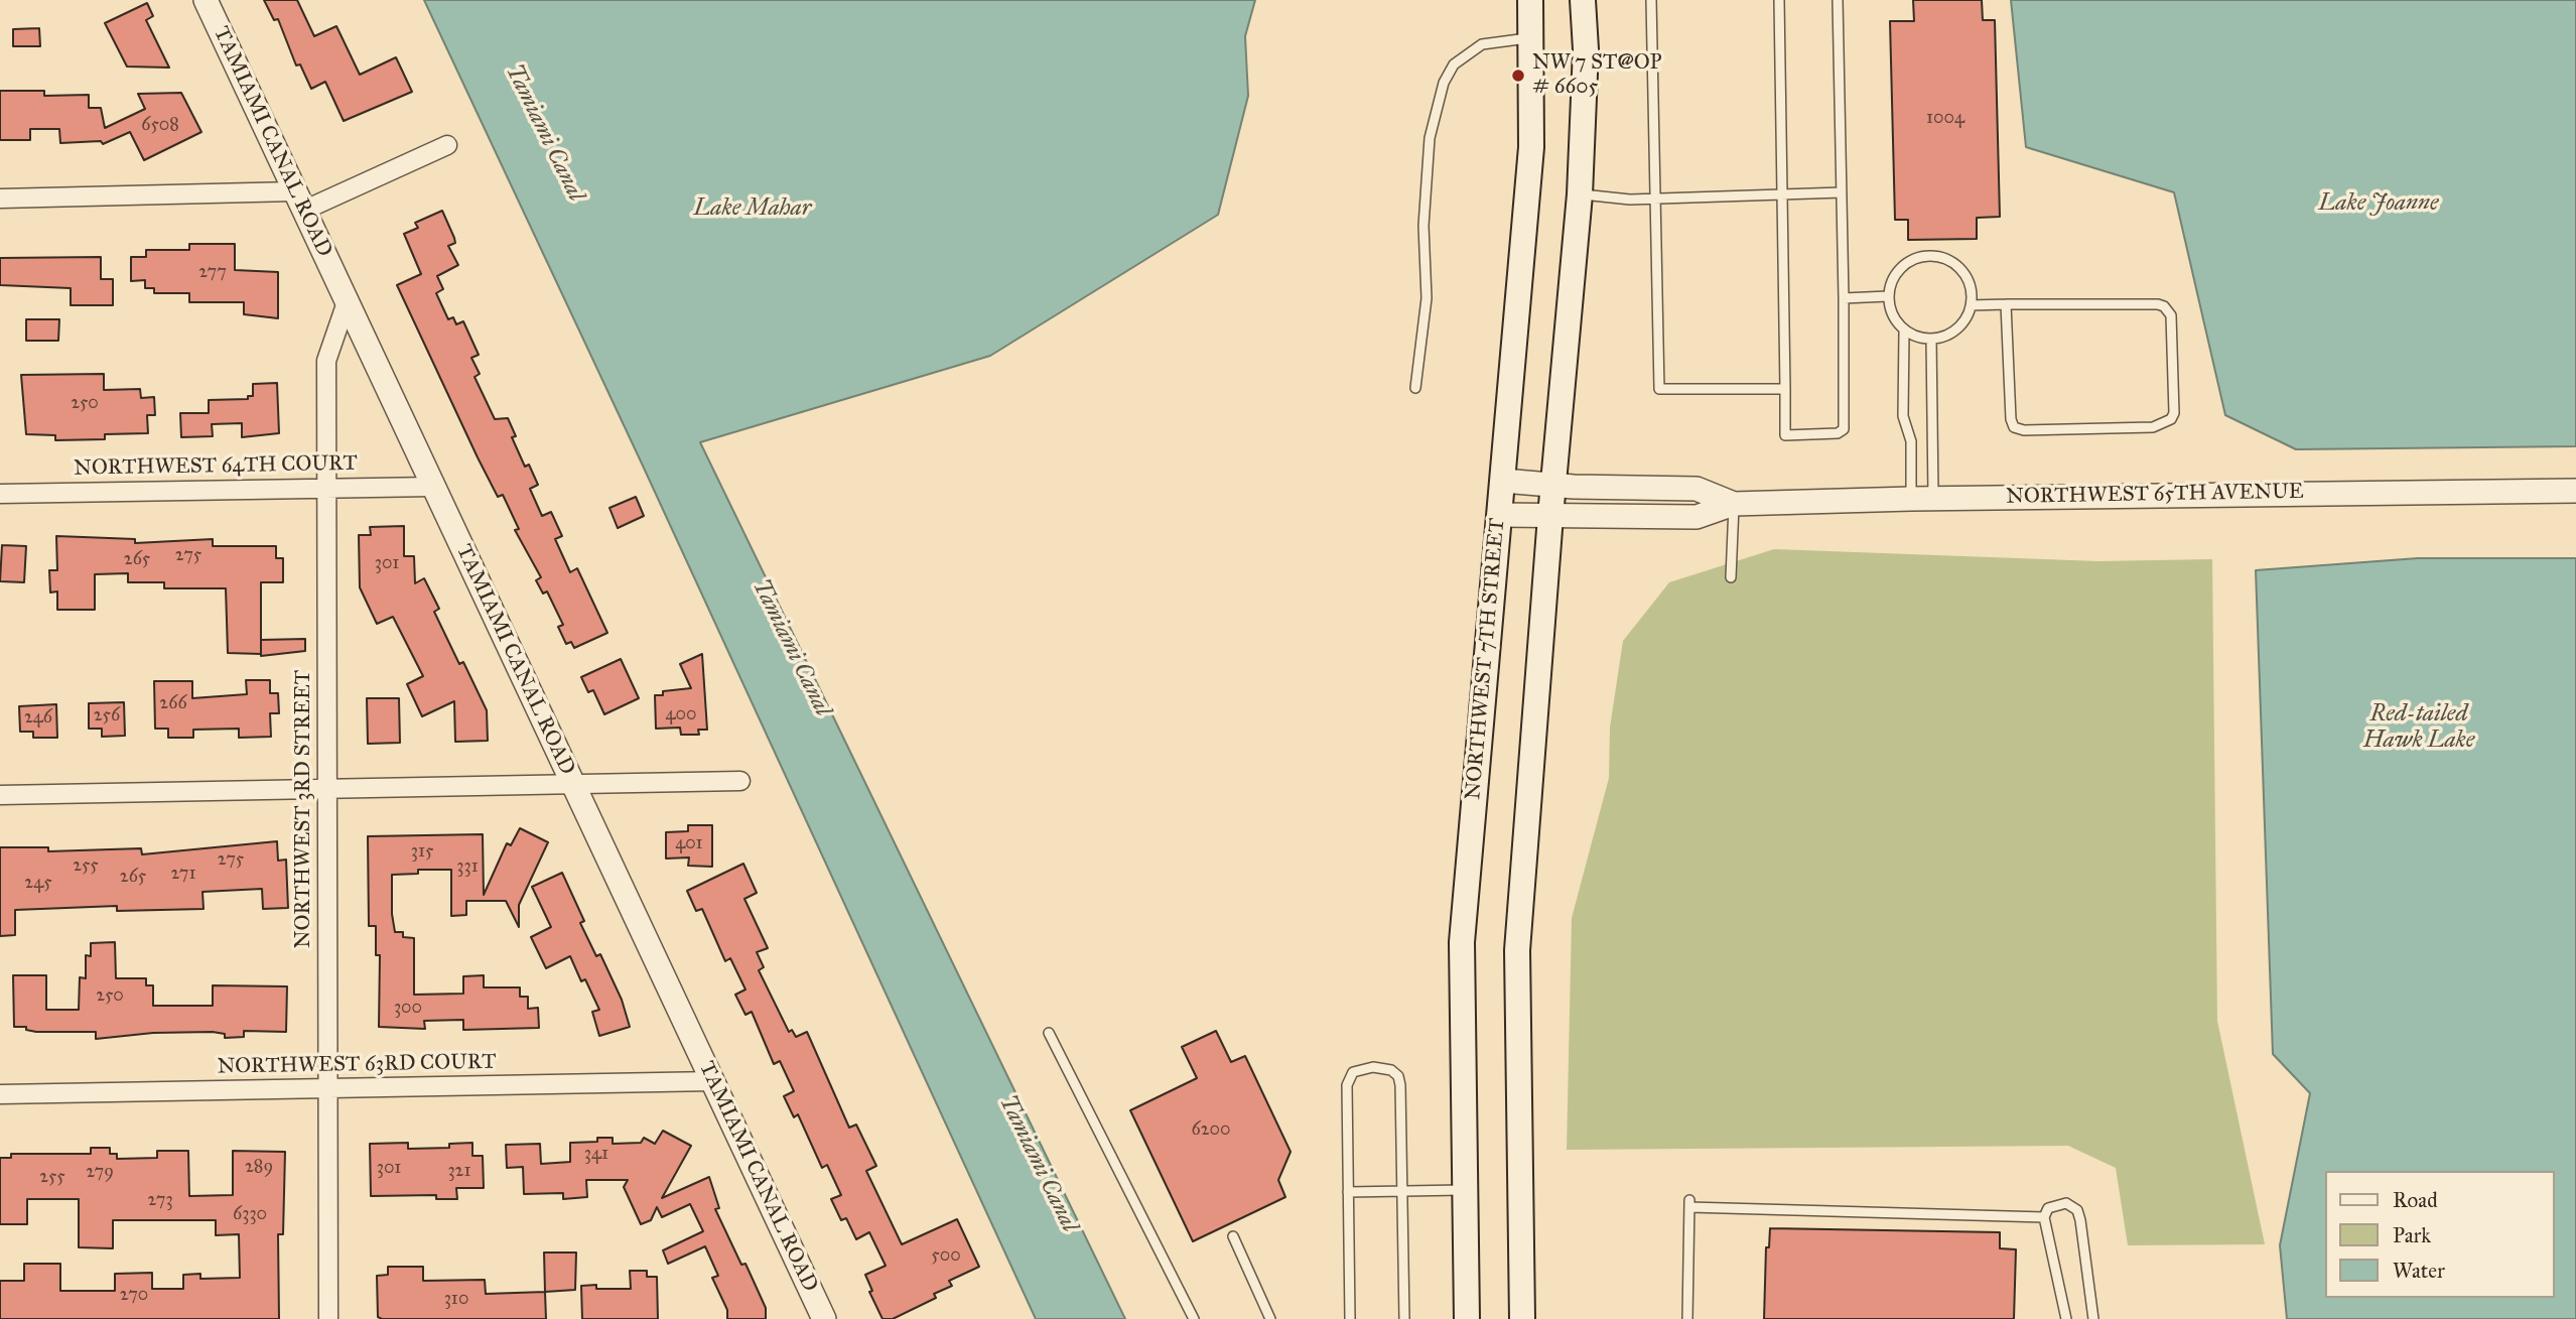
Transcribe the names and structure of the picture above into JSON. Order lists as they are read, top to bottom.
{
  "streets": {
    "main road": ["NORTHWEST 7TH STREET"],
    "street": [
      "TAMIAMI CANAL ROAD",
      "NORTHWEST 64TH COURT",
      "NORTHWEST 65TH AVENUE",
      "NORTHWEST 3RD STREET",
      "NORTHWEST 63RD COURT"
    ]
  },
  "crossings": [
    ["TAMIAMI CANAL ROAD", "NORTHWEST 64TH COURT"],
    ["TAMIAMI CANAL ROAD", "NORTHWEST 3RD STREET"],
    ["TAMIAMI CANAL ROAD", "NORTHWEST 63RD COURT"],
    ["NORTHWEST 64TH COURT", "NORTHWEST 3RD STREET"],
    ["NORTHWEST 65TH AVENUE", "NORTHWEST 7TH STREET"],
    ["NORTHWEST 3RD STREET", "NORTHWEST 63RD COURT"]
  ],
  "water": [
    "Tamiami Canal",
    "Lake Joanne",
    "Lake Mahar",
    "Red-tailed Hawk Lake"
  ],
  "places": ["NW 7 ST@OP # 6605"],
  "house_numbers": [
    "1004",
    "6508",
    "277",
    "250",
    "275",
    "265",
    "301",
    "266",
    "400",
    "256",
    "246",
    "401",
    "315",
    "275",
    "255",
    "331",
    "271",
    "265",
    "245",
    "250",
    "300",
    "6200",
    "341",
    "289",
    "301",
    "321",
    "279",
    "255",
    "273",
    "6330",
    "500",
    "270",
    "310"
  ],
  "legend": ["Road", "Park", "Water"]
}
